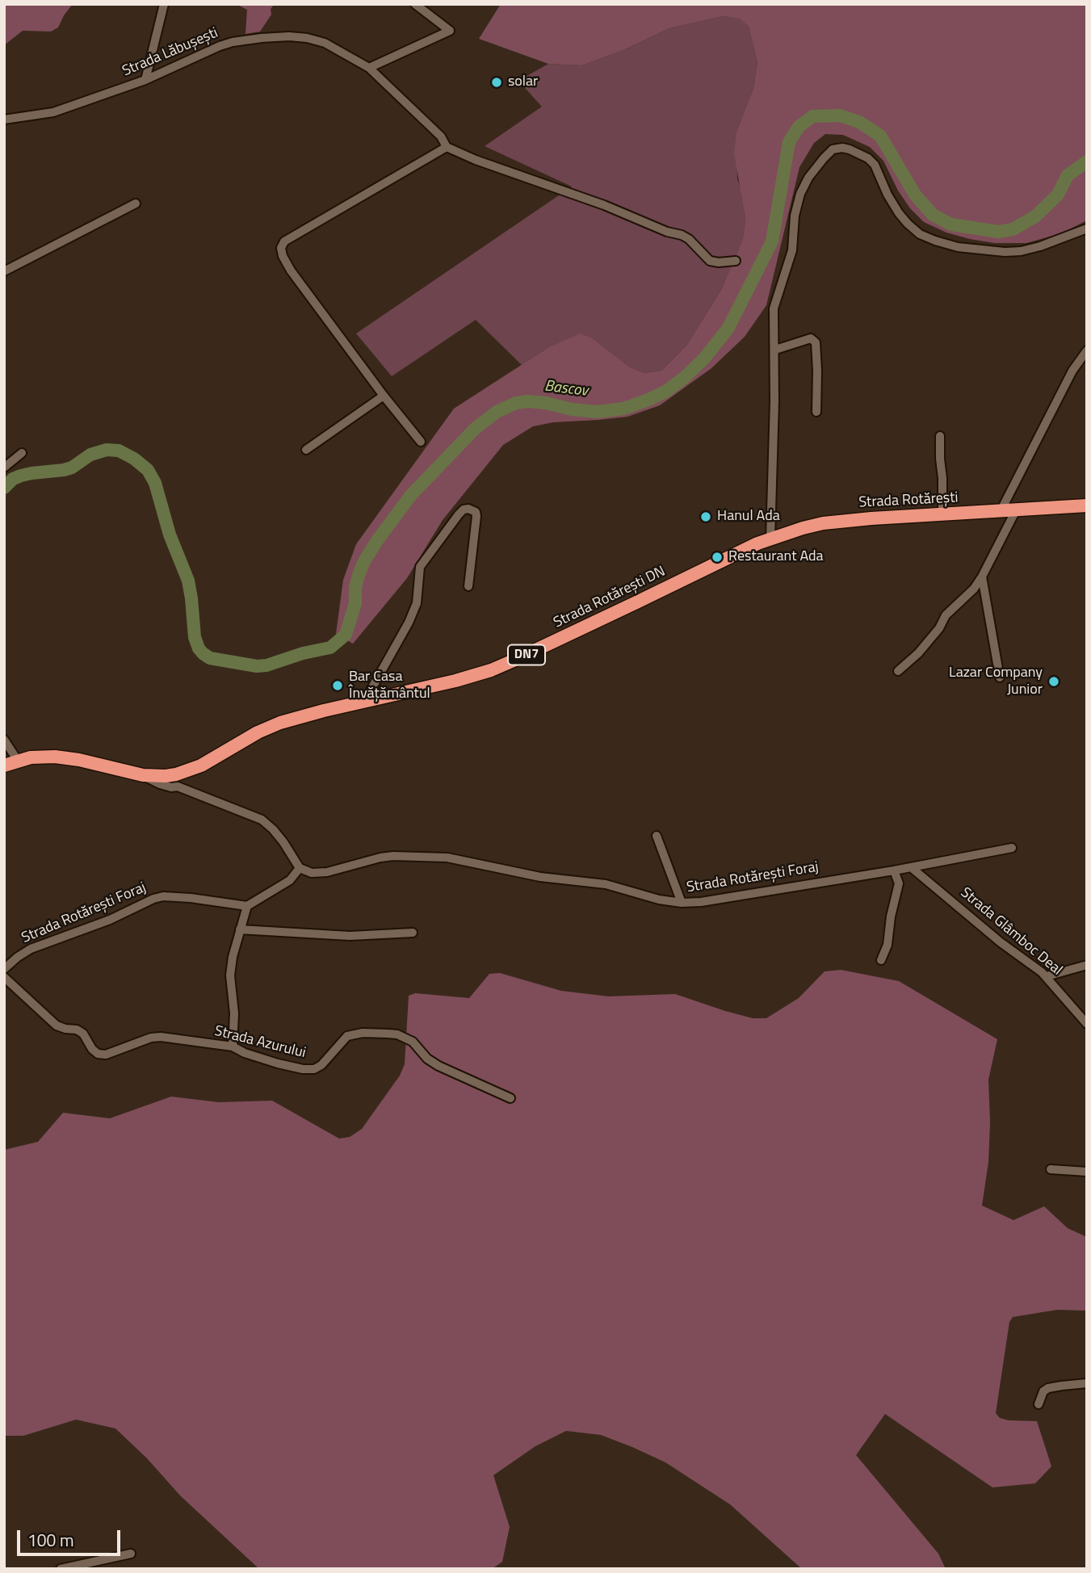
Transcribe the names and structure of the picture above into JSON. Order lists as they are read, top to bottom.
{
  "streets": {
    "highway": ["Strada Rotărești", "Strada Rotărești DN", "DN7"],
    "street": [
      "Strada Lăbușești",
      "Strada Rotărești Foraj",
      "Strada Glâmboc Deal",
      "Strada Azurului"
    ]
  },
  "crossings": [
    ["Strada Rotărești", "Strada Rotărești DN"],
    ["Strada Rotărești Foraj", "Strada Glâmboc Deal"]
  ],
  "water": ["Bascov"],
  "places": [
    "solar",
    "Hanul Ada",
    "Restaurant Ada",
    "Lazar Company Junior",
    "Bar Casa Învățământul"
  ],
  "scale_bar": "100 m"
}
